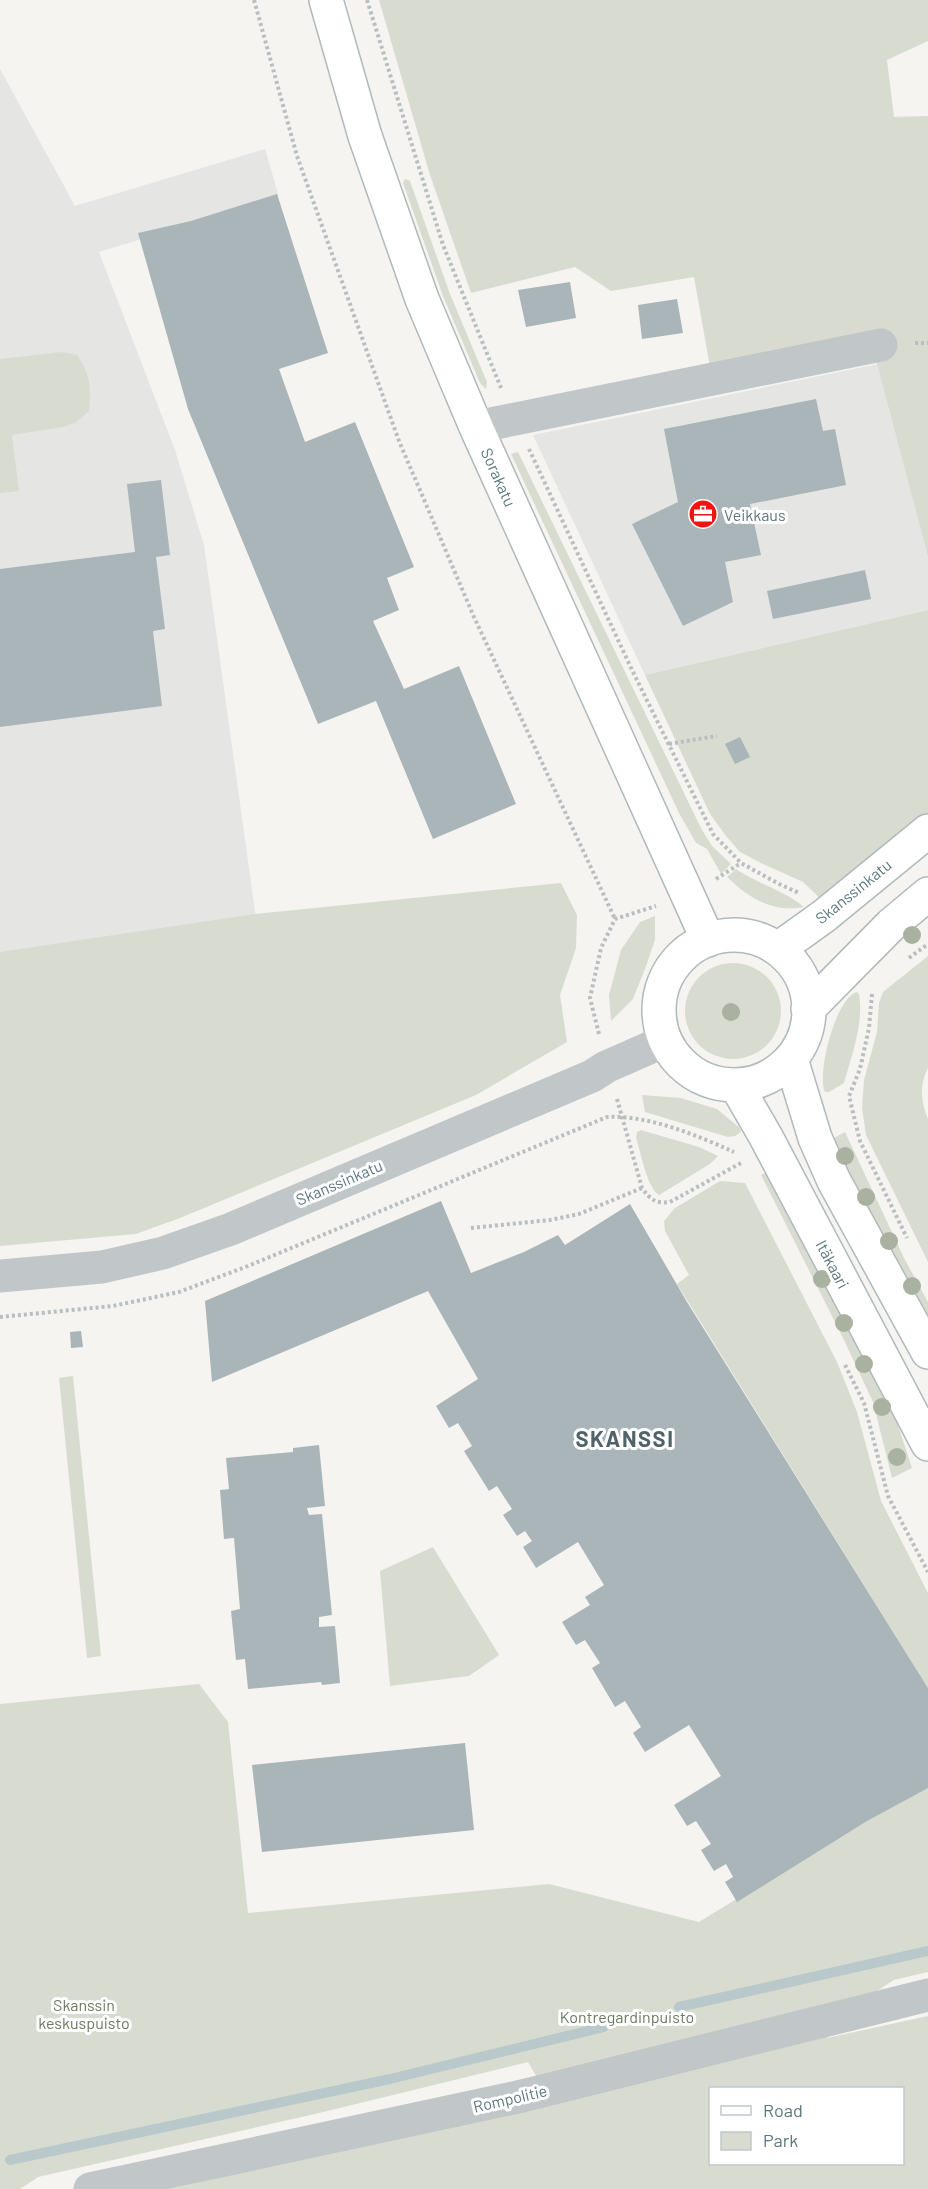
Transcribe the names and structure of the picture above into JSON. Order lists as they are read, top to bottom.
{
  "streets": {
    "street": [
      "Sorakatu",
      "Skanssinkatu",
      "Itäkaari",
      "Rompolitie"
    ]
  },
  "crossings": [
    ["Sorakatu", "Skanssinkatu"],
    ["Sorakatu", "Itäkaari"],
    ["Skanssinkatu", "Itäkaari"]
  ],
  "districts": ["SKANSSI"],
  "parks": ["Skanssin keskuspuisto", "Kontregardinpuisto"],
  "places": {
    "office": ["Veikkaus"]
  },
  "legend": ["Road", "Park"]
}
